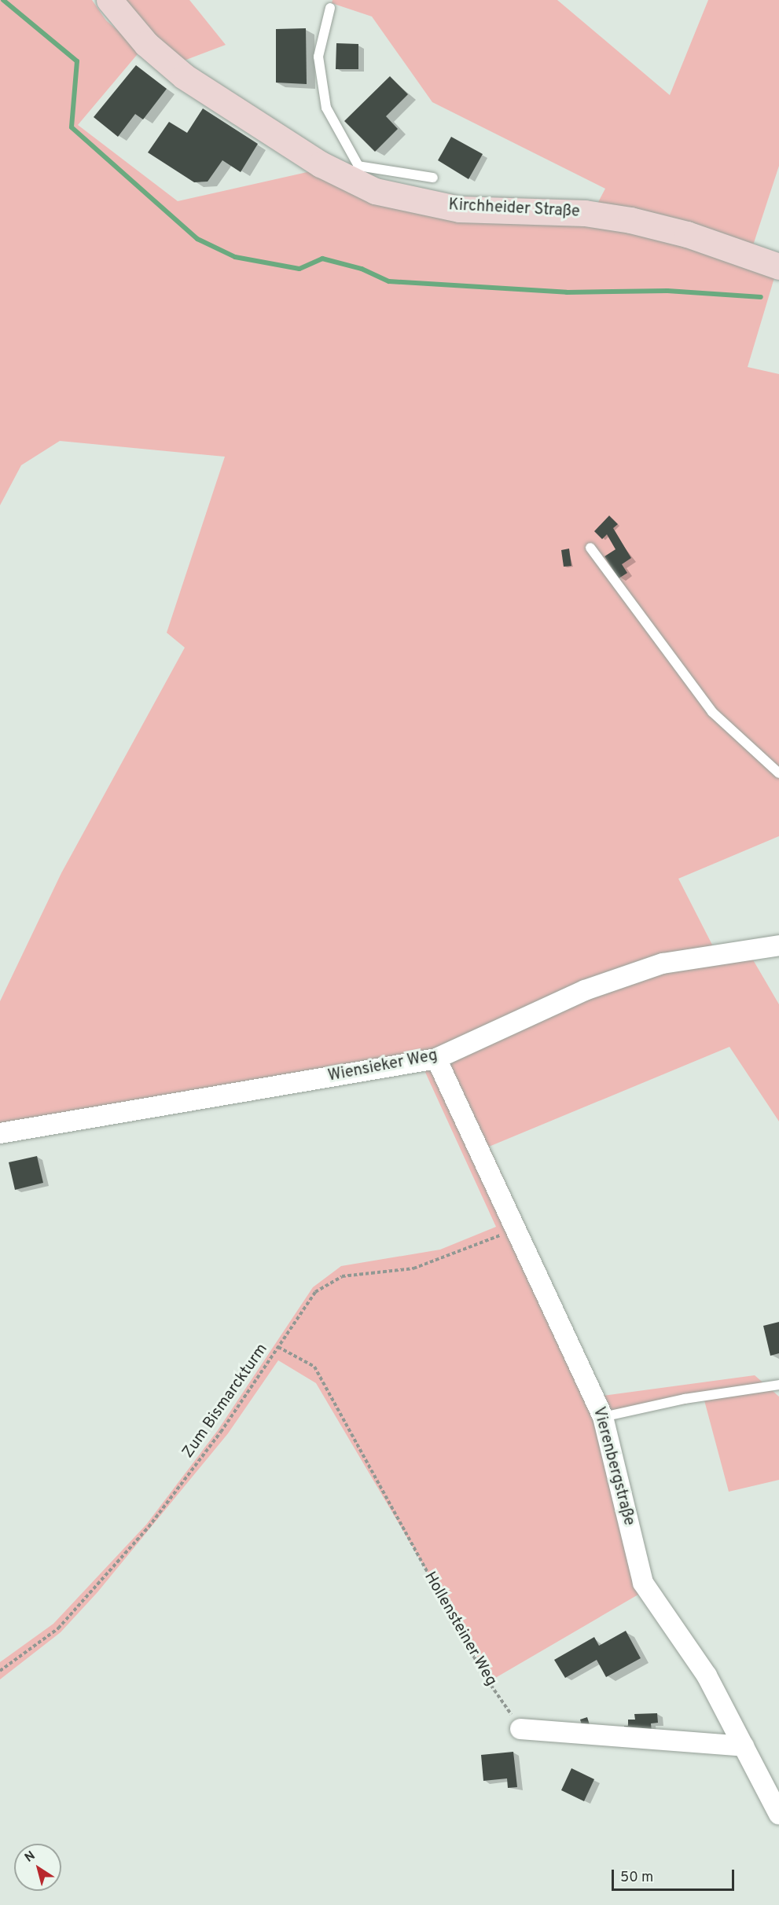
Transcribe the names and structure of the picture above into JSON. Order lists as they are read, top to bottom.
{
  "streets": {
    "main road": ["Kirchheider Straße"],
    "street": ["Wiensieker Weg", "Vierenbergstraße"],
    "path": ["Zum Bismarckturm", "Hollensteiner Weg"]
  },
  "crossings": [
    ["Wiensieker Weg", "Vierenbergstraße"],
    ["Zum Bismarckturm", "Vierenbergstraße"],
    ["Zum Bismarckturm", "Hollensteiner Weg"]
  ],
  "scale_bar": "50 m",
  "north": "top left"
}
